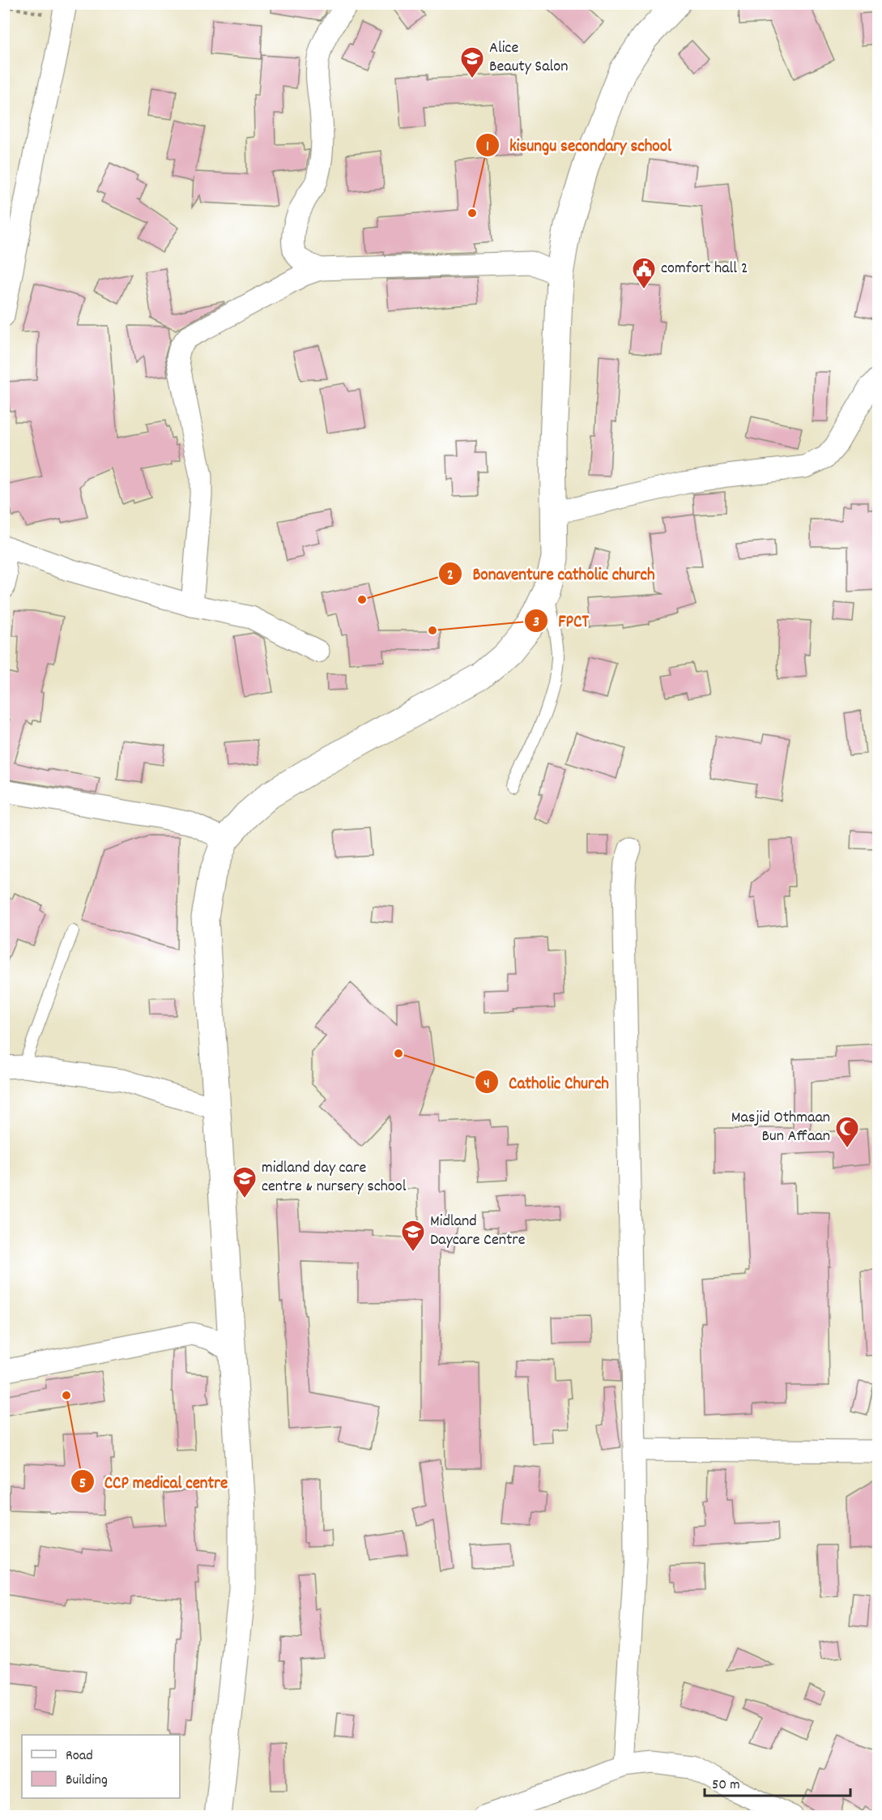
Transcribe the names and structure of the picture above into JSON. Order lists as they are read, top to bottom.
{
  "places": {
    "school or university": ["Alice Beauty Salon", "midland day care centre & nursery school", "Midland Daycare Centre"],
    "other": [
      "kisungu secondary school",
      "Bonaventure catholic church",
      "FPCT",
      "Catholic Church",
      "CCP medical centre"
    ],
    "public building": ["comfort hall 2"],
    "mosque": ["Masjid Othmaan Bun Affaan"]
  },
  "legend": ["Road", "Building"],
  "scale_bar": "50 m"
}
